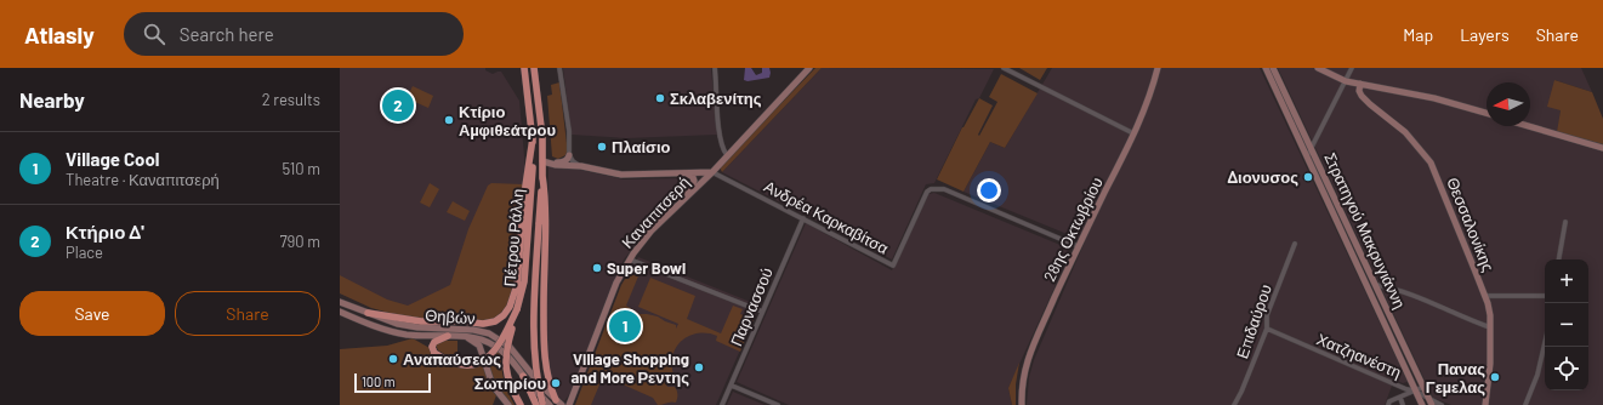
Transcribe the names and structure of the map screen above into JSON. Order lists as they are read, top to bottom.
{
  "streets": {
    "main road": ["Πέτρου Ράλλη"],
    "street": [
      "Καναπιτσερή",
      "Ανδρέα Καρκαβίτσα",
      "Θεσσαλονίκης",
      "28ης Οκτωβρίου",
      "Στρατηγού Μακρυγιάννη",
      "Παρνασσού",
      "Θηβών",
      "Επιδαύρου",
      "Χατζηανέστη"
    ]
  },
  "crossings": [
    ["Καναπιτσερή", "Ανδρέα Καρκαβίτσα"],
    ["Ανδρέα Καρκαβίτσα", "28ης Οκτωβρίου"],
    ["Ανδρέα Καρκαβίτσα", "Παρνασσού"],
    ["Στρατηγού Μακρυγιάννη", "Χατζηανέστη"],
    ["Επιδαύρου", "Χατζηανέστη"]
  ],
  "places": [
    "Σκλαβενίτης",
    "Κτίριο Αμφιθεάτρου",
    "Πλαίσιο",
    "Διονυσος",
    "Super Bowl",
    "Αναπαύσεως",
    "Village Shopping and More Ρεντης",
    "Πανας Γεμελας",
    "Σωτηρίου"
  ],
  "scale_bar": "100 m",
  "north": "left",
  "page": {
    "header": "Atlasly",
    "search": "Search here",
    "nav": ["Map", "Layers", "Share"],
    "heading": ["Nearby", "2 results"],
    "pins": ["2", "1"],
    "list": [
      {
        "mark": "1",
        "name": "Village Cool",
        "note": "Theatre · Καναπιτσερή",
        "value": "510 m"
      },
      {
        "mark": "2",
        "name": "Κτήριο Δ'",
        "note": "Place",
        "value": "790 m"
      }
    ],
    "map_buttons": ["+", "−"],
    "buttons": ["Save", "Share"],
    "scale": "100 m"
  }
}
